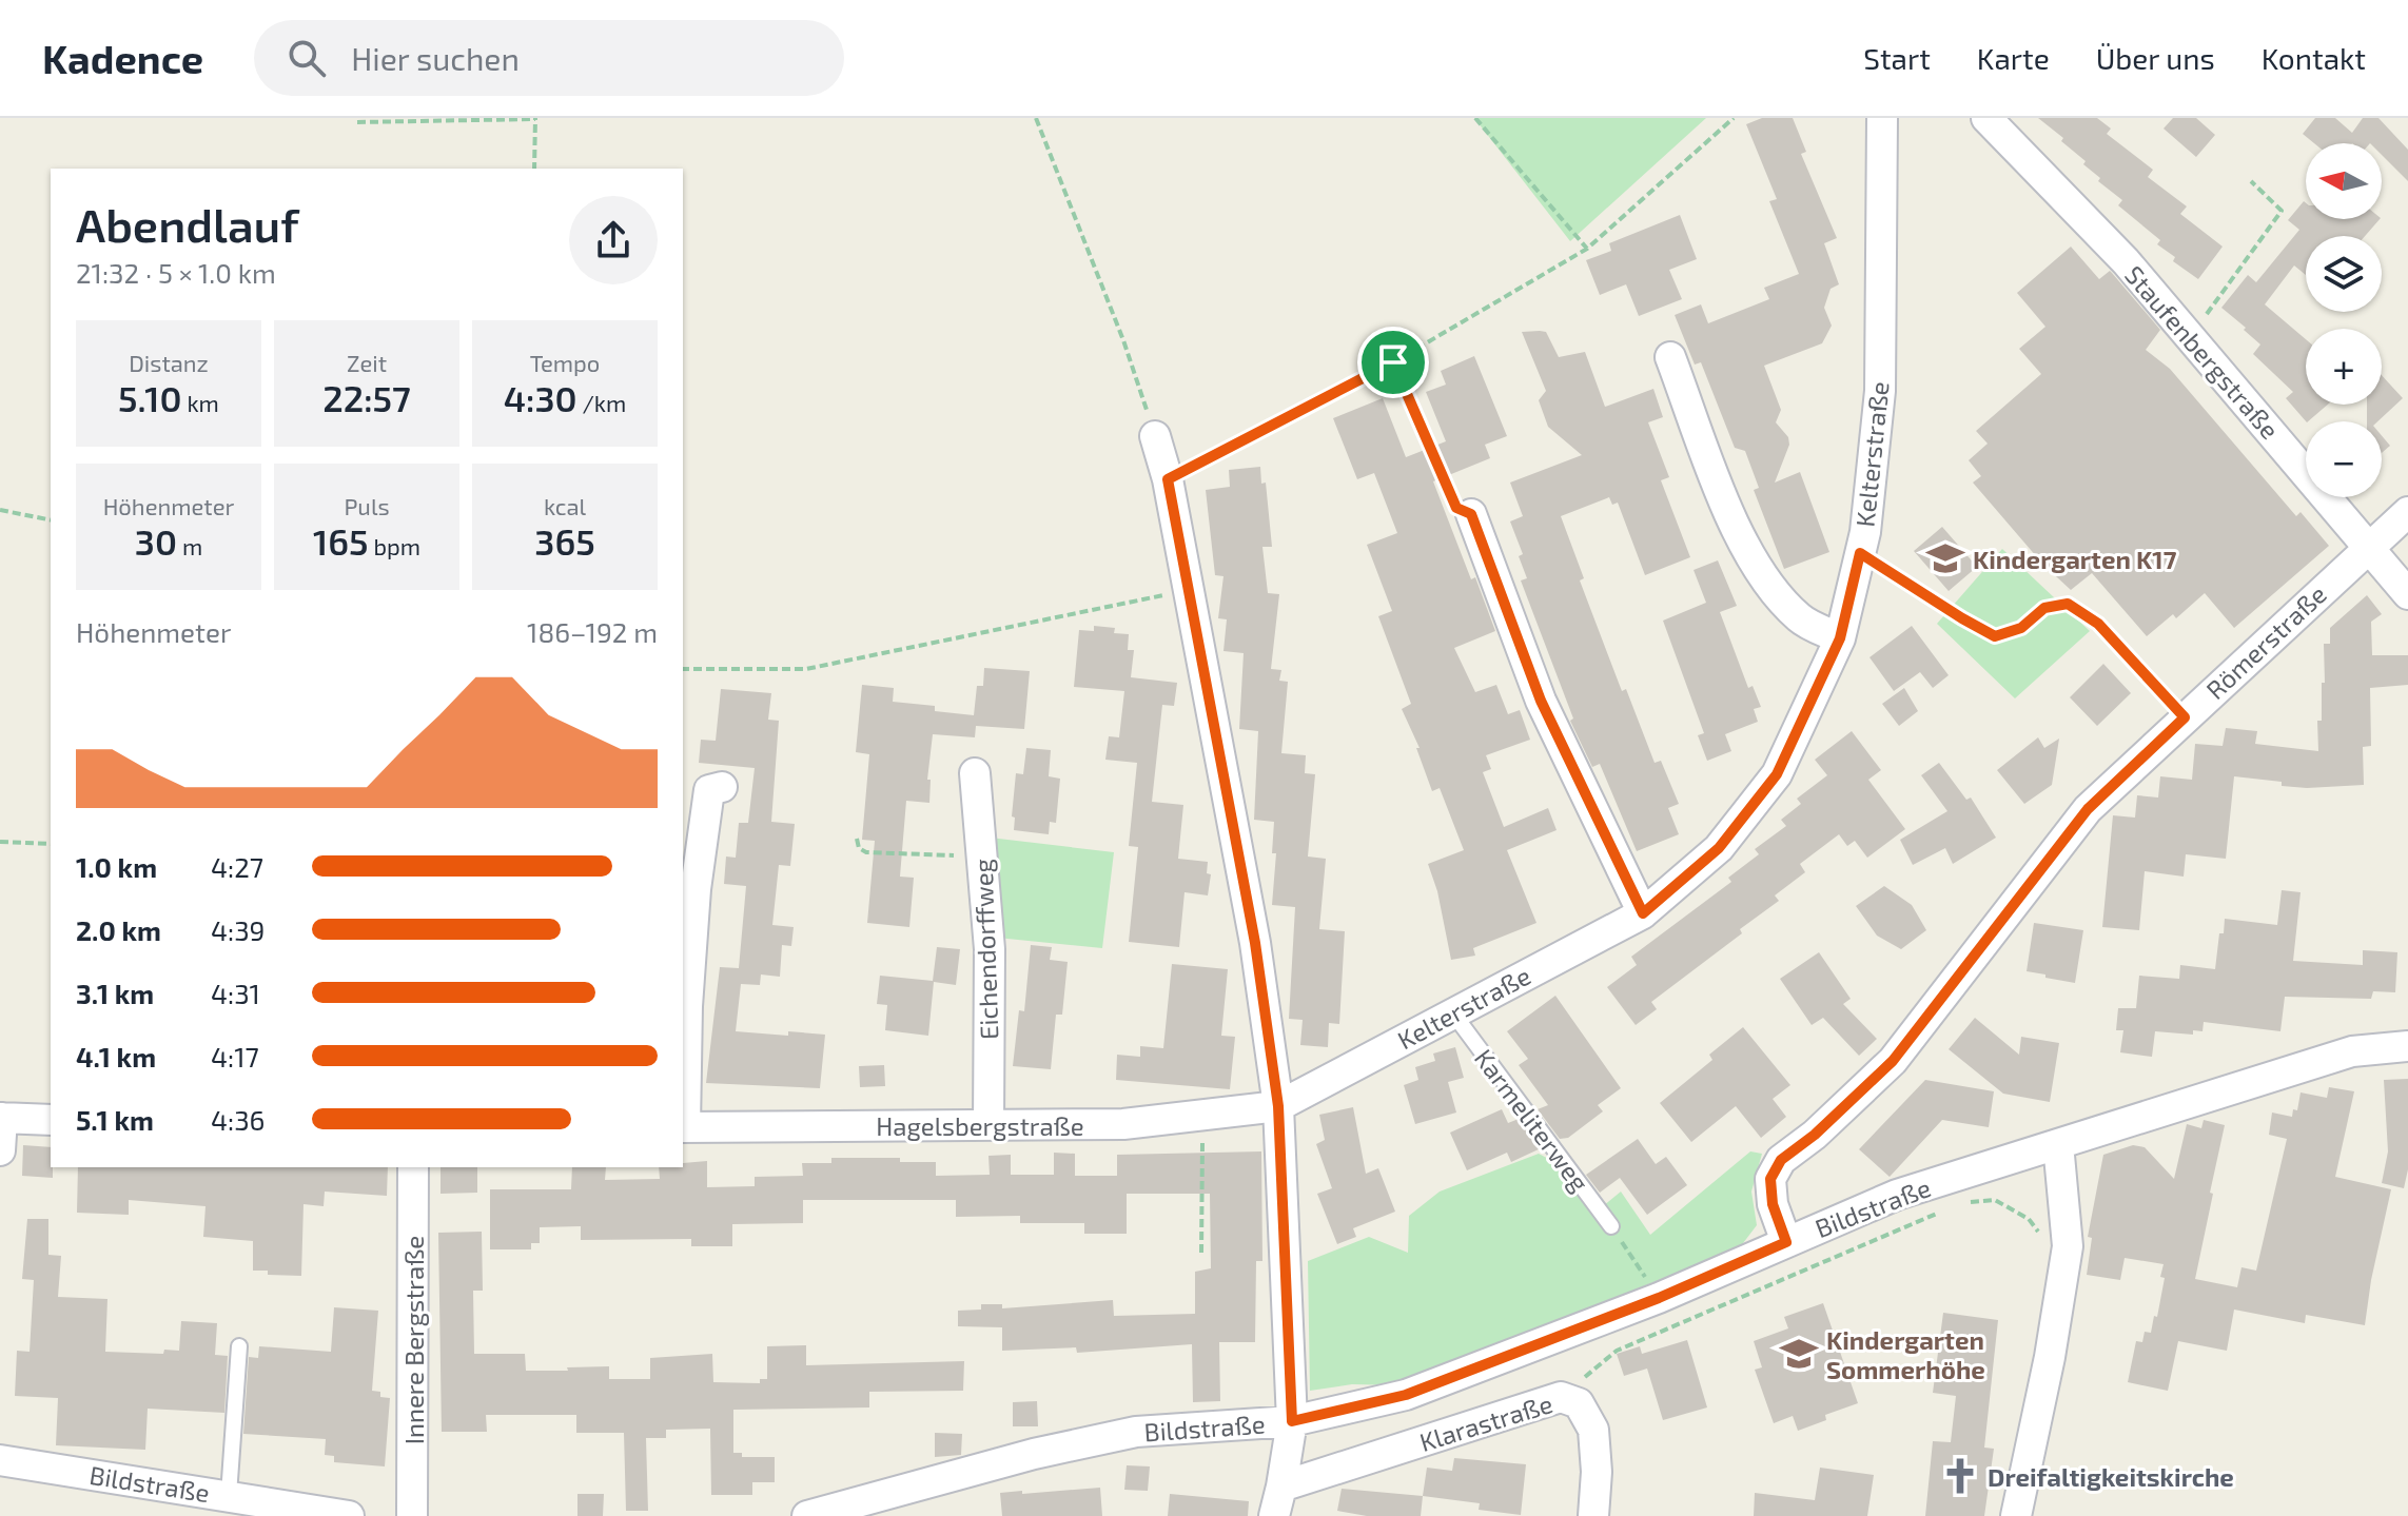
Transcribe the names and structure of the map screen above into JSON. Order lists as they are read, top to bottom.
{
  "streets": {
    "street": [
      "Staufenbergstraße",
      "Kelterstraße",
      "Römerstraße",
      "Eichendorffweg",
      "Hagelsbergstraße",
      "Bildstraße",
      "Innere Bergstraße",
      "Klarastraße"
    ],
    "lane": ["Karmeliterweg"]
  },
  "crossings": [
    ["Staufenbergstraße", "Römerstraße"],
    ["Kelterstraße", "Karmeliterweg"],
    ["Kelterstraße", "Hagelsbergstraße"],
    ["Römerstraße", "Bildstraße"],
    ["Eichendorffweg", "Hagelsbergstraße"]
  ],
  "places": {
    "school or university": ["Kindergarten K17", "Kindergarten Sommerhöhe"],
    "church": ["Dreifaltigkeitskirche"]
  },
  "north": "left",
  "page": {
    "header": "Kadence",
    "search": "Hier suchen",
    "nav": [
      "Start",
      "Karte",
      "Über uns",
      "Kontakt"
    ],
    "map_buttons": ["+", "−"],
    "heading": ["Abendlauf", "21:32 · 5 × 1.0 km"],
    "stats": [
      ["Distanz", "5.10 km"],
      ["Zeit", "22:57"],
      ["Tempo", "4:30 /km"],
      ["Höhenmeter", "30 m"],
      ["Puls", "165 bpm"],
      ["kcal", "365"]
    ],
    "chart": ["Höhenmeter", "186–192 m"],
    "list": [
      {
        "name": "1.0 km",
        "note": "4:27"
      },
      {
        "name": "2.0 km",
        "note": "4:39"
      },
      {
        "name": "3.1 km",
        "note": "4:31"
      },
      {
        "name": "4.1 km",
        "note": "4:17"
      },
      {
        "name": "5.1 km",
        "note": "4:36"
      }
    ]
  }
}
